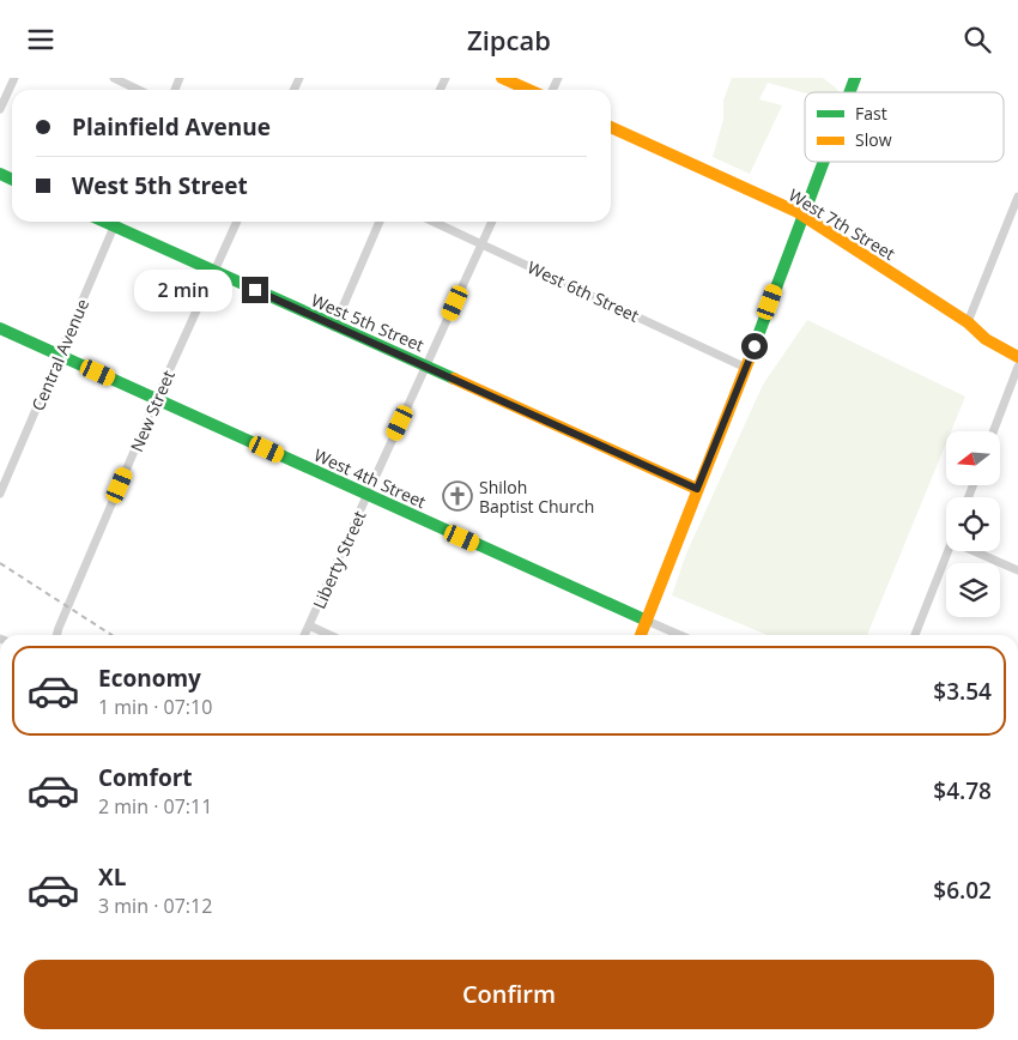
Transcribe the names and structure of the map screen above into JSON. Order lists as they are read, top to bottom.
{
  "streets": {
    "main road": ["West 7th Street", "West 5th Street", "West 4th Street"],
    "street": [
      "West 6th Street",
      "Central Avenue",
      "New Street",
      "Liberty Street"
    ]
  },
  "crossings": [
    ["West 6th Street", "Liberty Street"],
    ["West 5th Street", "Central Avenue"],
    ["West 5th Street", "New Street"],
    ["West 5th Street", "Liberty Street"],
    ["Central Avenue", "West 4th Street"],
    ["New Street", "West 4th Street"],
    ["West 4th Street", "Liberty Street"]
  ],
  "places": {
    "church": ["Shiloh Baptist Church"]
  },
  "legend": ["Fast", "Slow"],
  "north": "left",
  "page": {
    "header": "Zipcab",
    "banner": ["Plainfield Avenue", "West 5th Street"],
    "bubble": "2 min",
    "list": [
      {
        "name": "Economy",
        "note": "1 min · 07:10",
        "value": "$3.54"
      },
      {
        "name": "Comfort",
        "note": "2 min · 07:11",
        "value": "$4.78"
      },
      {
        "name": "XL",
        "note": "3 min · 07:12",
        "value": "$6.02"
      }
    ],
    "buttons": "Confirm"
  }
}
